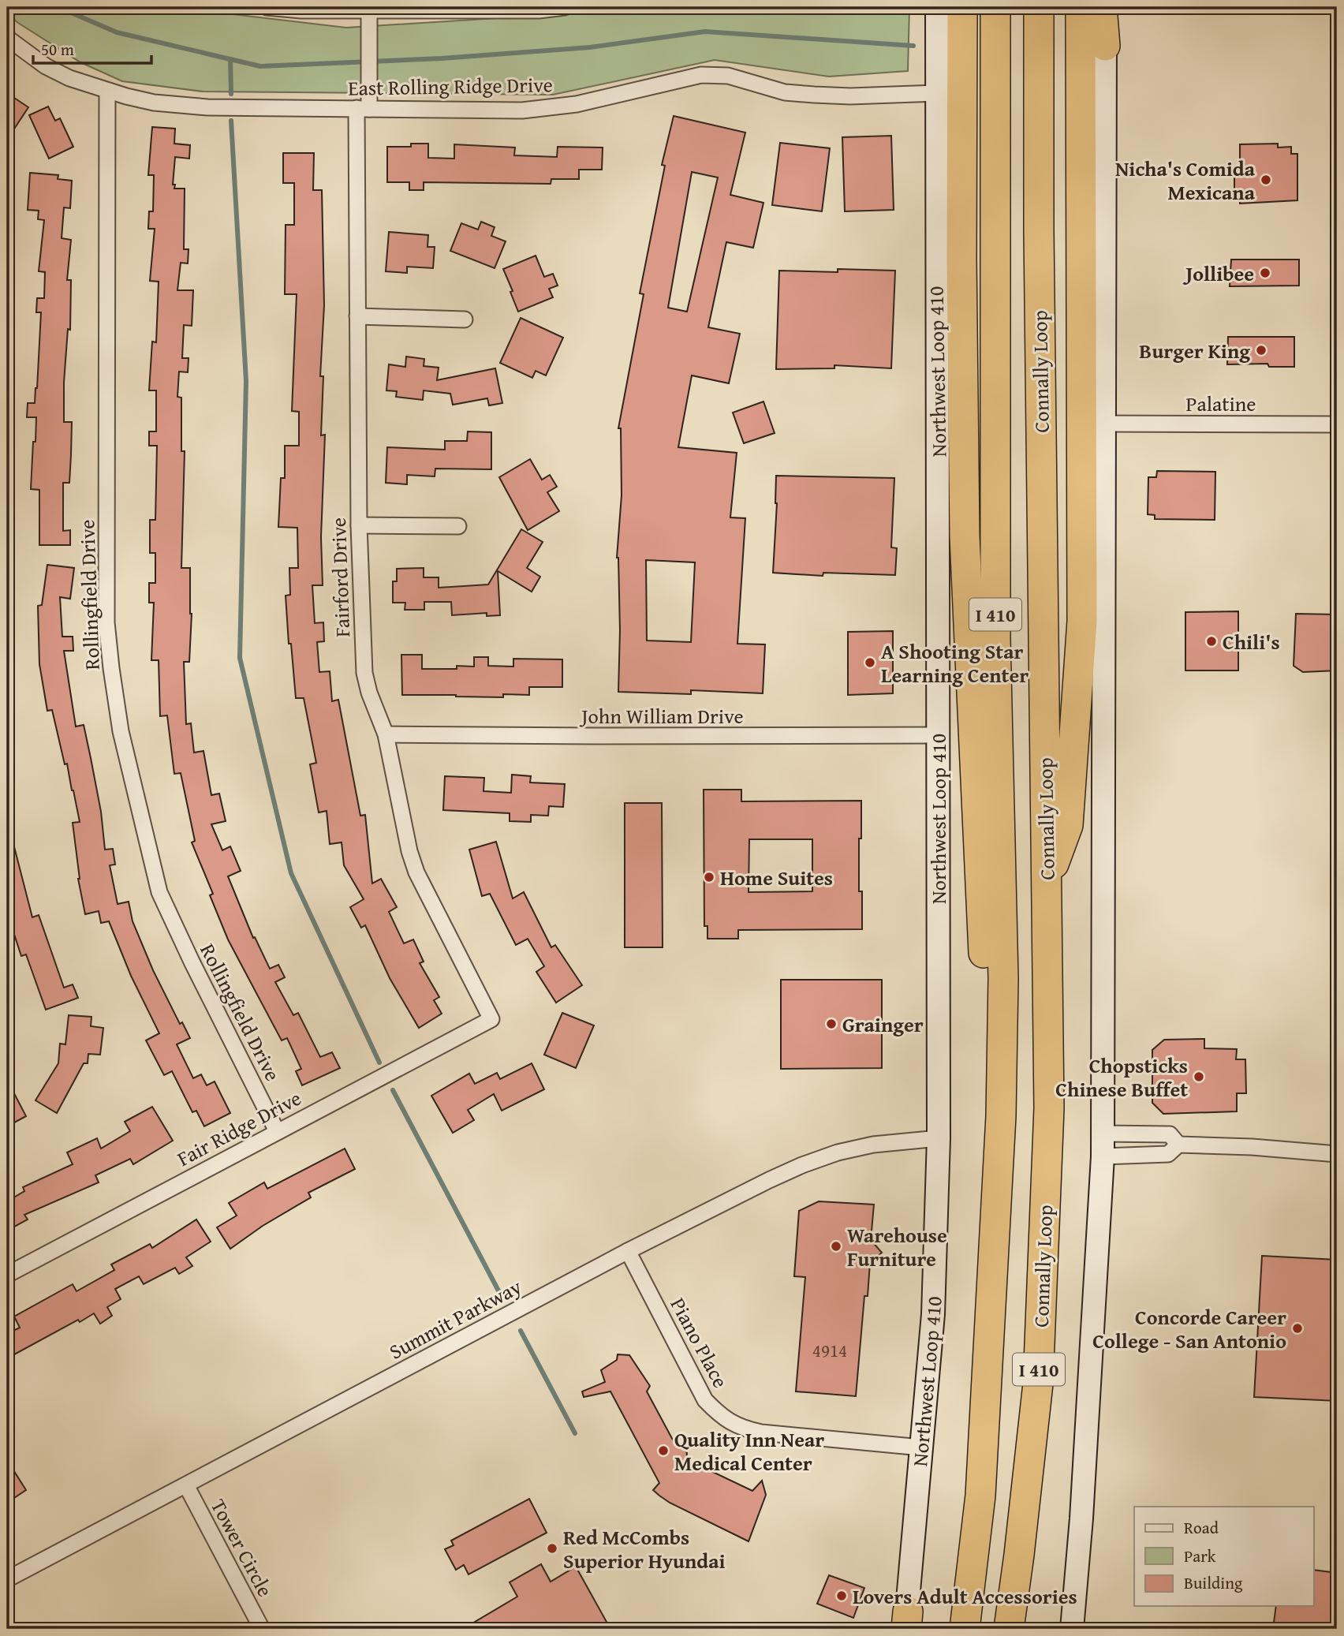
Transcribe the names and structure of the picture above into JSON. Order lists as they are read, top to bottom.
{
  "streets": {
    "highway": ["Connally Loop", "I 410"],
    "main road": ["Northwest Loop 410"],
    "street": [
      "East Rolling Ridge Drive",
      "Palatine",
      "Fairford Drive",
      "Rollingfield Drive",
      "John William Drive",
      "Fair Ridge Drive",
      "Summit Parkway",
      "Piano Place",
      "Tower Circle"
    ]
  },
  "crossings": [
    ["East Rolling Ridge Drive", "Northwest Loop 410"],
    ["East Rolling Ridge Drive", "Fairford Drive"],
    ["East Rolling Ridge Drive", "Rollingfield Drive"],
    ["Northwest Loop 410", "John William Drive"],
    ["Northwest Loop 410", "Summit Parkway"],
    ["Northwest Loop 410", "Piano Place"],
    ["Fairford Drive", "John William Drive"],
    ["Fairford Drive", "Fair Ridge Drive"],
    ["Rollingfield Drive", "Fair Ridge Drive"],
    ["Summit Parkway", "Piano Place"],
    ["Summit Parkway", "Tower Circle"]
  ],
  "places": [
    "Nicha's Comida Mexicana",
    "Jollibee",
    "Burger King",
    "Chili's",
    "A Shooting Star Learning Center",
    "Home Suites",
    "Grainger",
    "Chopsticks Chinese Buffet",
    "Warehouse Furniture",
    "Concorde Career College - San Antonio",
    "Quality Inn Near Medical Center",
    "Red McCombs Superior Hyundai",
    "Lovers Adult Accessories"
  ],
  "house_numbers": ["4914"],
  "legend": ["Road", "Park", "Building"],
  "scale_bar": "50 m"
}
